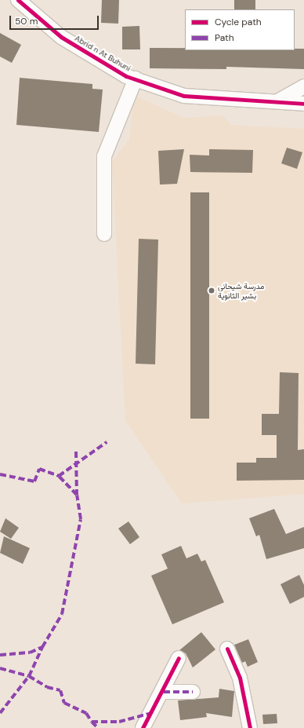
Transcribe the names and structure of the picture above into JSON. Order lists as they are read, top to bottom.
{
  "streets": {
    "street": ["Abrid n At Buhuni"]
  },
  "places": ["مدرسة شيحاني بشير الثانوية"],
  "legend": ["Cycle path", "Path"],
  "scale_bar": "50 m"
}
